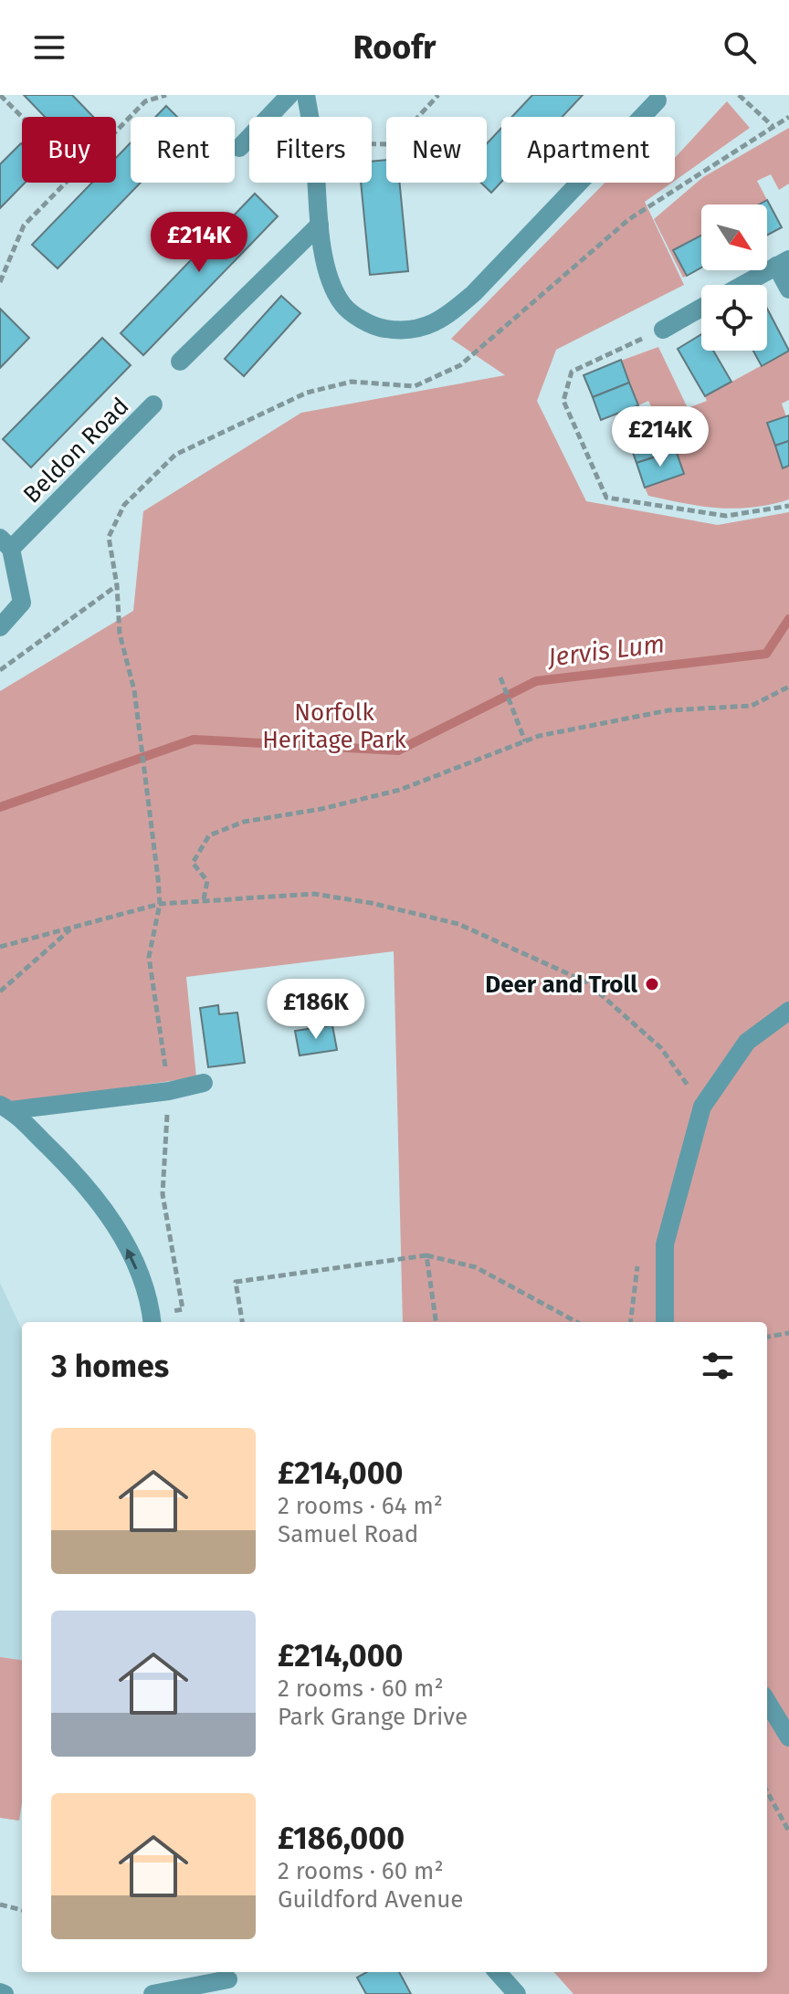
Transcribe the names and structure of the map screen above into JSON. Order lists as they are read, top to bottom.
{
  "streets": {
    "street": ["Beldon Road"]
  },
  "water": ["Jervis Lum"],
  "parks": ["Norfolk Heritage Park"],
  "places": ["Deer and Troll"],
  "north": "bottom right",
  "page": {
    "header": "Roofr",
    "chip": [
      "Buy",
      "Rent",
      "Filters",
      "New",
      "Apartment"
    ],
    "price": ["£214K", "£214K", "£186K"],
    "heading": "3 homes",
    "list": [
      {
        "name": "£214,000",
        "note": "2 rooms · 64 m² · Samuel Road"
      },
      {
        "name": "£214,000",
        "note": "2 rooms · 60 m² · Park Grange Drive"
      },
      {
        "name": "£186,000",
        "note": "2 rooms · 60 m² · Guildford Avenue"
      }
    ]
  }
}
